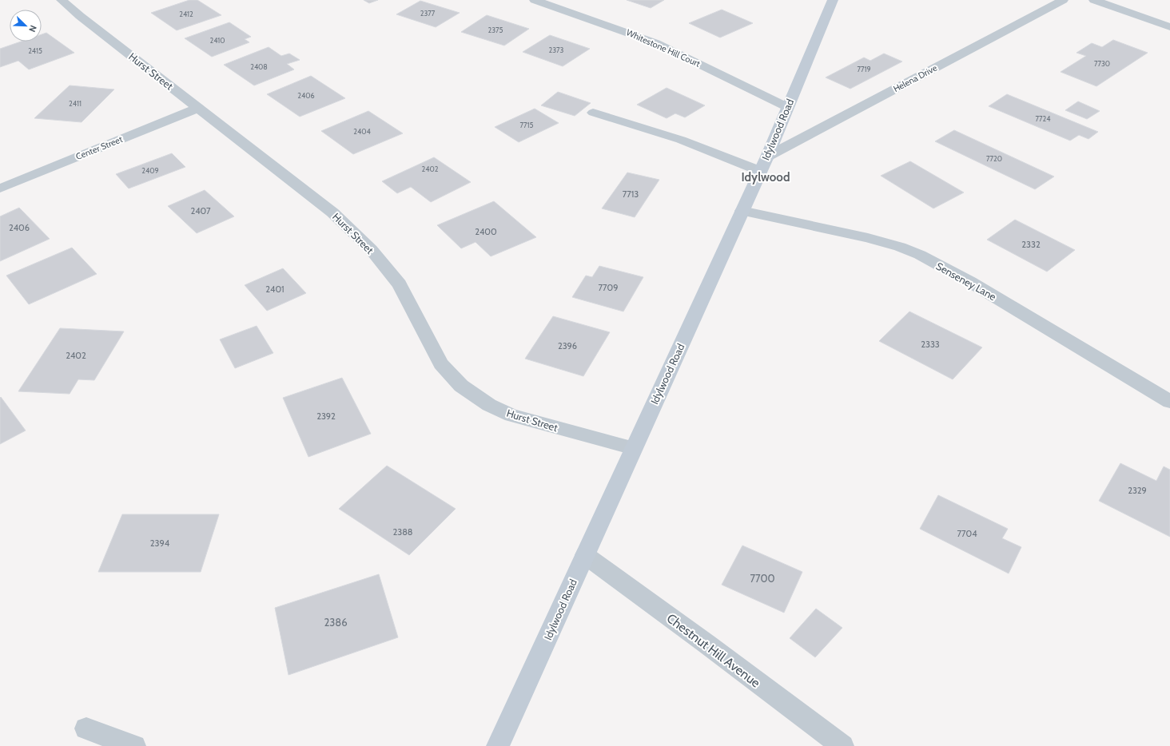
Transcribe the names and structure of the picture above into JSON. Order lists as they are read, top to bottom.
{
  "streets": {
    "main road": ["Idylwood Road"],
    "street": [
      "Whitestone Hill Court",
      "Hurst Street",
      "Helena Drive",
      "Center Street",
      "Senseney Lane",
      "Chestnut Hill Avenue"
    ]
  },
  "crossings": [
    ["Whitestone Hill Court", "Idylwood Road"],
    ["Hurst Street", "Idylwood Road"],
    ["Hurst Street", "Center Street"],
    ["Helena Drive", "Idylwood Road"],
    ["Idylwood Road", "Senseney Lane"],
    ["Idylwood Road", "Chestnut Hill Avenue"]
  ],
  "districts": ["Idylwood"],
  "house_numbers": [
    "2377",
    "2412",
    "2375",
    "2410",
    "2373",
    "2415",
    "7730",
    "2408",
    "7719",
    "2406",
    "2411",
    "7724",
    "7715",
    "2404",
    "7720",
    "2402",
    "2409",
    "7713",
    "2407",
    "2406",
    "2400",
    "2332",
    "7709",
    "2401",
    "2333",
    "2396",
    "2402",
    "2392",
    "2329",
    "2388",
    "7704",
    "2394",
    "7700",
    "2386"
  ],
  "north": "bottom right"
}
